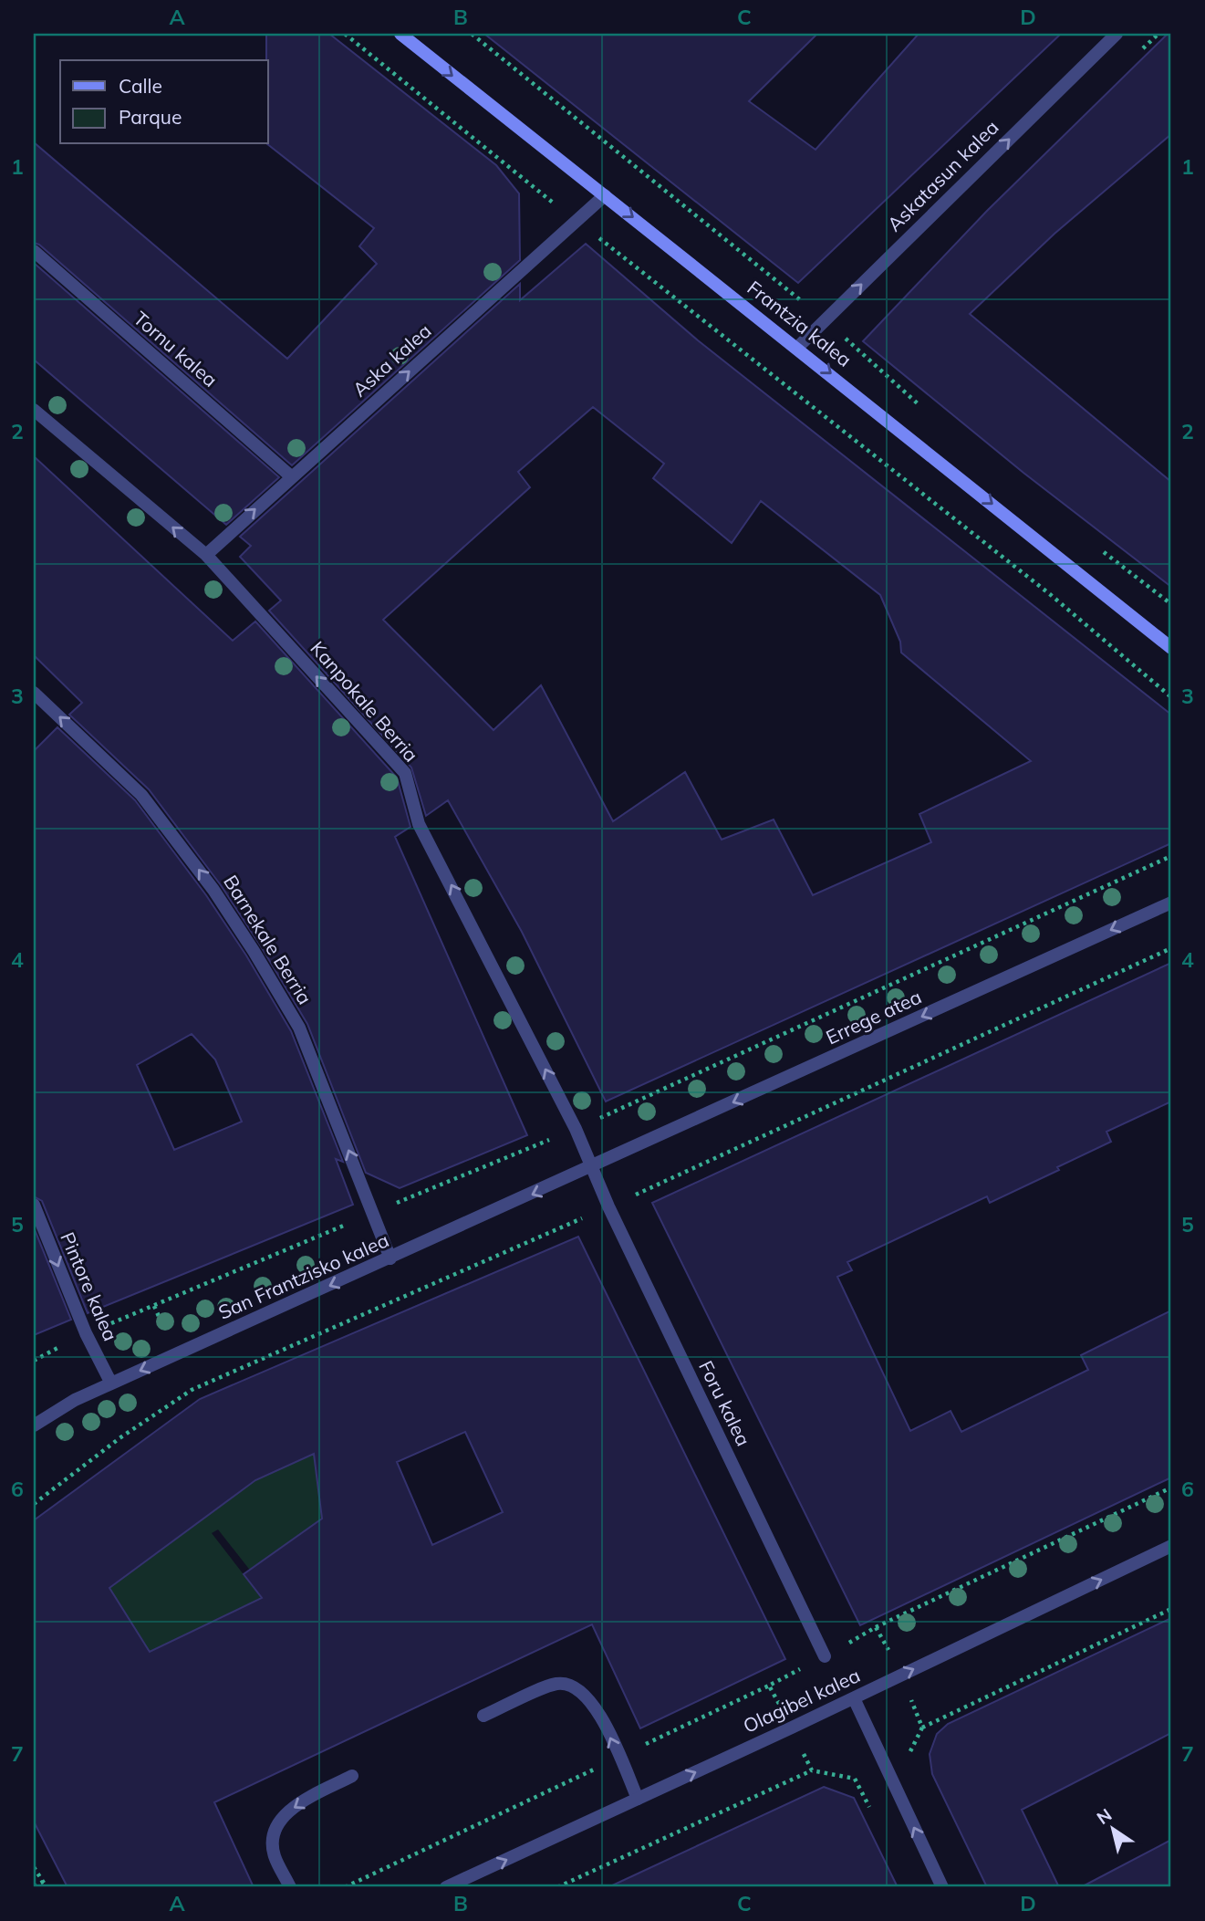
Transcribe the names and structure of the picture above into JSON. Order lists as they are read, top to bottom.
{
  "streets": {
    "main road": ["Frantzia kalea"],
    "street": [
      "Askatasun kalea",
      "Tornu kalea",
      "Aska kalea",
      "Kanpokale Berria",
      "Barnekale Berria",
      "Errege atea",
      "San Frantzisko kalea",
      "Pintore kalea",
      "Foru kalea",
      "Olagibel kalea"
    ]
  },
  "crossings": [
    ["Askatasun kalea", "Frantzia kalea"],
    ["Frantzia kalea", "Aska kalea"],
    ["Tornu kalea", "Aska kalea"],
    ["Aska kalea", "Kanpokale Berria"],
    ["Kanpokale Berria", "Errege atea"],
    ["Kanpokale Berria", "San Frantzisko kalea"],
    ["Kanpokale Berria", "Foru kalea"],
    ["Barnekale Berria", "San Frantzisko kalea"],
    ["Errege atea", "San Frantzisko kalea"],
    ["Errege atea", "Foru kalea"],
    ["San Frantzisko kalea", "Pintore kalea"],
    ["San Frantzisko kalea", "Foru kalea"]
  ],
  "one_way": [
    "Askatasun kalea",
    "Frantzia kalea",
    "Aska kalea",
    "Kanpokale Berria",
    "Barnekale Berria",
    "Errege atea",
    "San Frantzisko kalea",
    "Pintore kalea",
    "Olagibel kalea"
  ],
  "legend": ["Calle", "Parque"],
  "north": "top left",
  "grid": {
    "columns": [
      "A",
      "B",
      "C",
      "D"
    ],
    "rows": [
      "1",
      "2",
      "3",
      "4",
      "5",
      "6",
      "7"
    ]
  }
}
